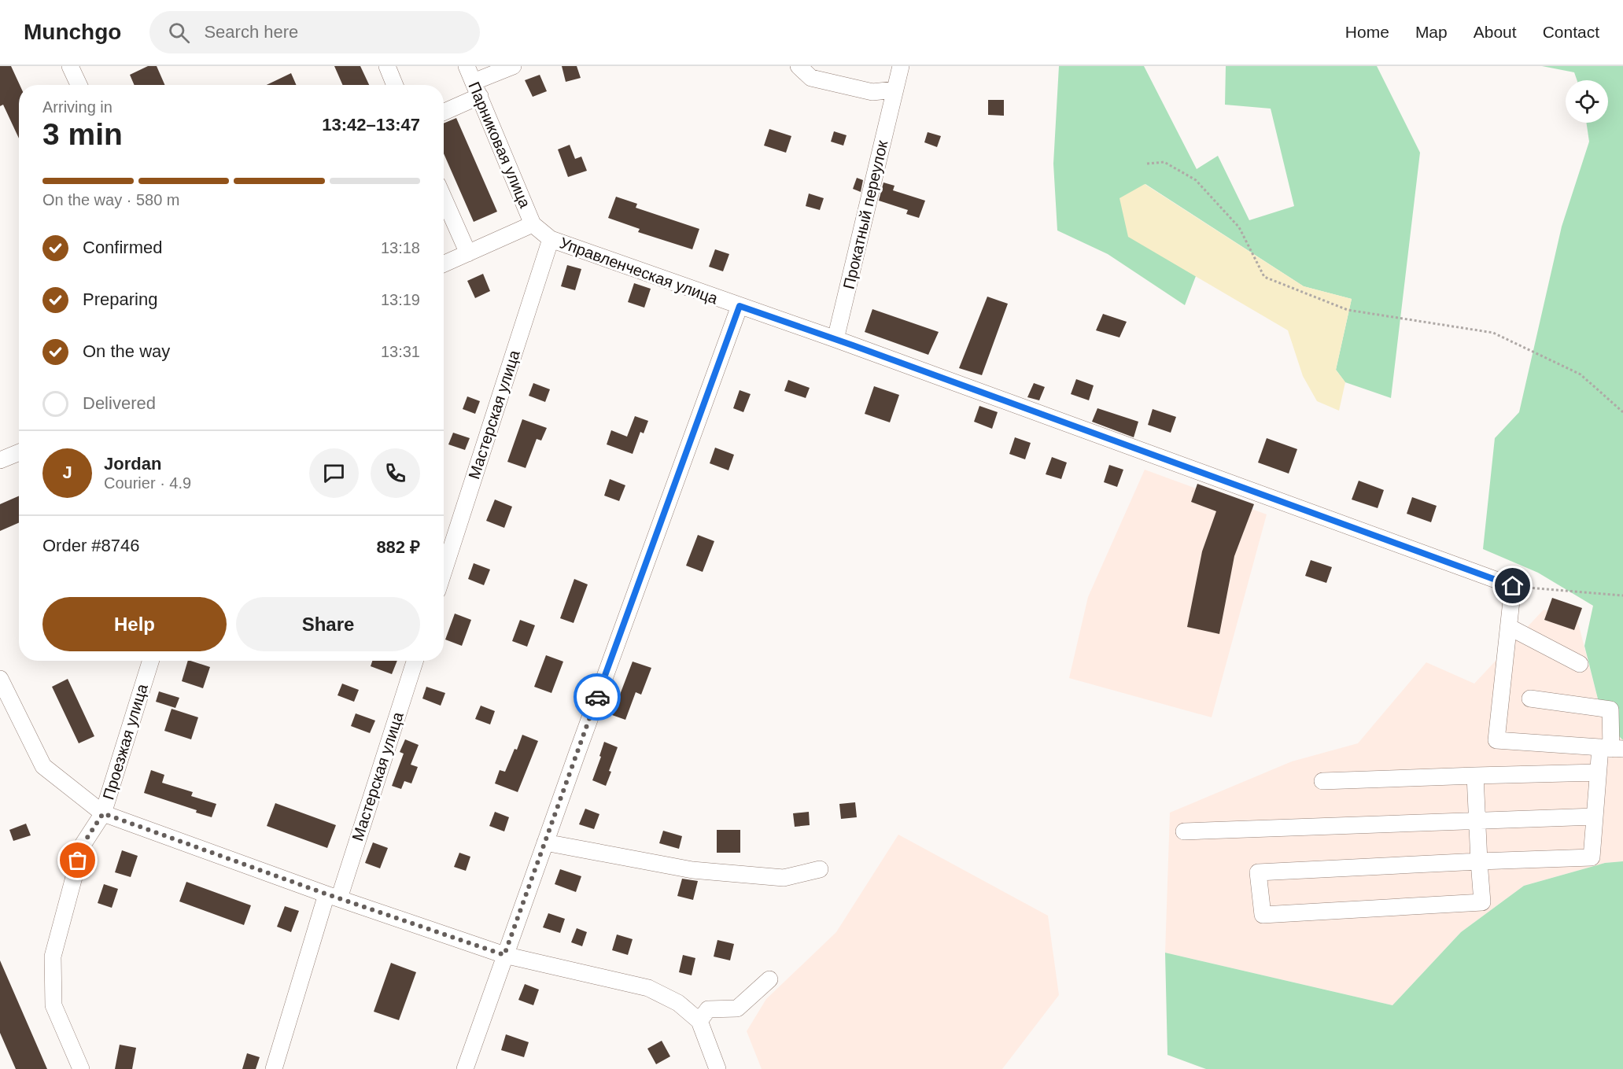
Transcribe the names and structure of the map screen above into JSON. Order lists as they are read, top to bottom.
{
  "streets": {
    "street": [
      "Парниковая улица",
      "Прокатный переулок",
      "Управленческая улица",
      "Мастерская улица",
      "Проезжая улица"
    ]
  },
  "crossings": [
    ["Парниковая улица", "Управленческая улица"],
    ["Прокатный переулок", "Управленческая улица"],
    ["Управленческая улица", "Мастерская улица"]
  ],
  "page": {
    "header": "Munchgo",
    "search": "Search here",
    "nav": [
      "Home",
      "Map",
      "About",
      "Contact"
    ],
    "heading": ["3 min", "Arriving in", "13:42–13:47"],
    "panel": [
      "Jordan",
      "Courier · 4.9",
      "Order #8746",
      "882 ₽"
    ],
    "bar": "On the way · 580 m",
    "list": [
      ["Confirmed", "13:18"],
      ["Preparing", "13:19"],
      ["On the way", "13:31"],
      "Delivered"
    ],
    "round": "J",
    "buttons": ["Help", "Share"]
  }
}
